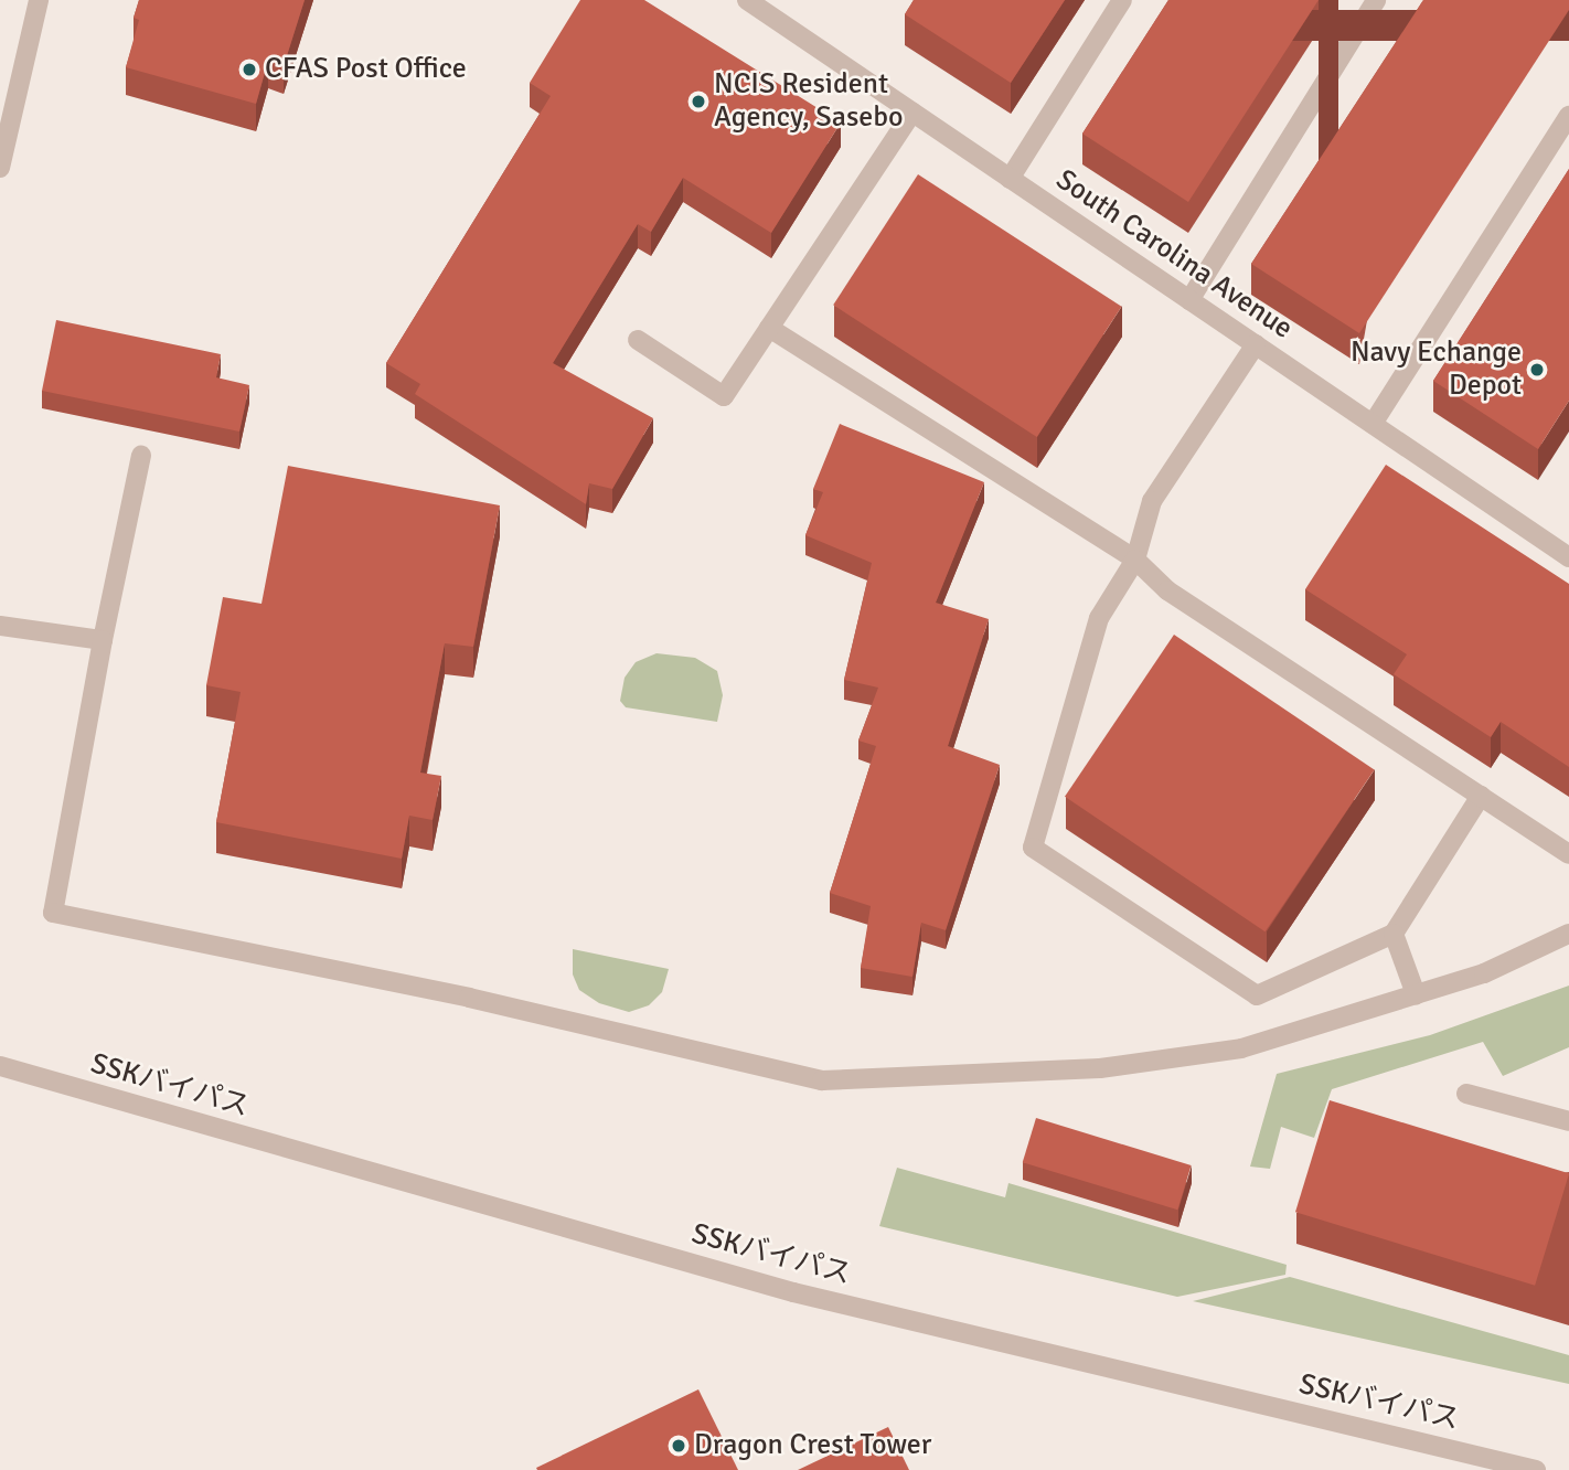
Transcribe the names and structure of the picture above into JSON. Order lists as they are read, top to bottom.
{
  "streets": {
    "street": ["South Carolina Avenue", "SSKバイパス"]
  },
  "places": [
    "CFAS Post Office",
    "NCIS Resident Agency, Sasebo",
    "Navy Echange Depot",
    "Dragon Crest Tower"
  ]
}
